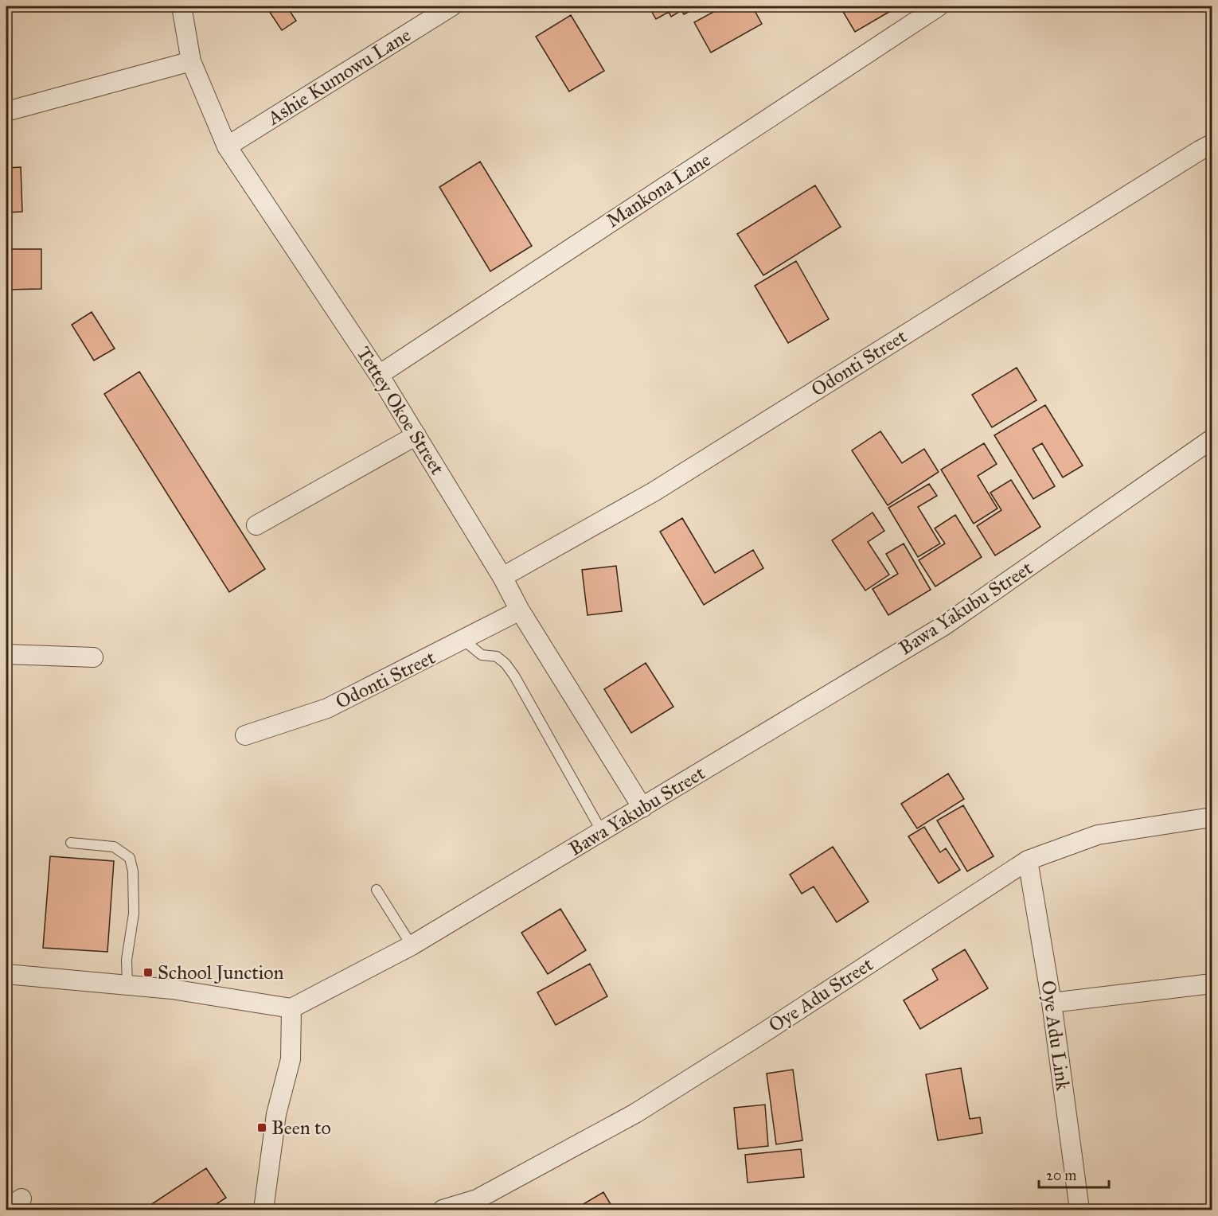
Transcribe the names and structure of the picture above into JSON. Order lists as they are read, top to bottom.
{
  "streets": {
    "street": [
      "Ashie Kumowu Lane",
      "Mankona Lane",
      "Odonti Street",
      "Tettey Okoe Street",
      "Bawa Yakubu Street",
      "Oye Adu Street",
      "Oye Adu Link"
    ]
  },
  "crossings": [
    ["Ashie Kumowu Lane", "Tettey Okoe Street"],
    ["Mankona Lane", "Tettey Okoe Street"],
    ["Odonti Street", "Tettey Okoe Street"],
    ["Tettey Okoe Street", "Bawa Yakubu Street"],
    ["Oye Adu Street", "Oye Adu Link"]
  ],
  "places": {
    "transit": ["School Junction", "Been to"]
  },
  "scale_bar": "20 m"
}
